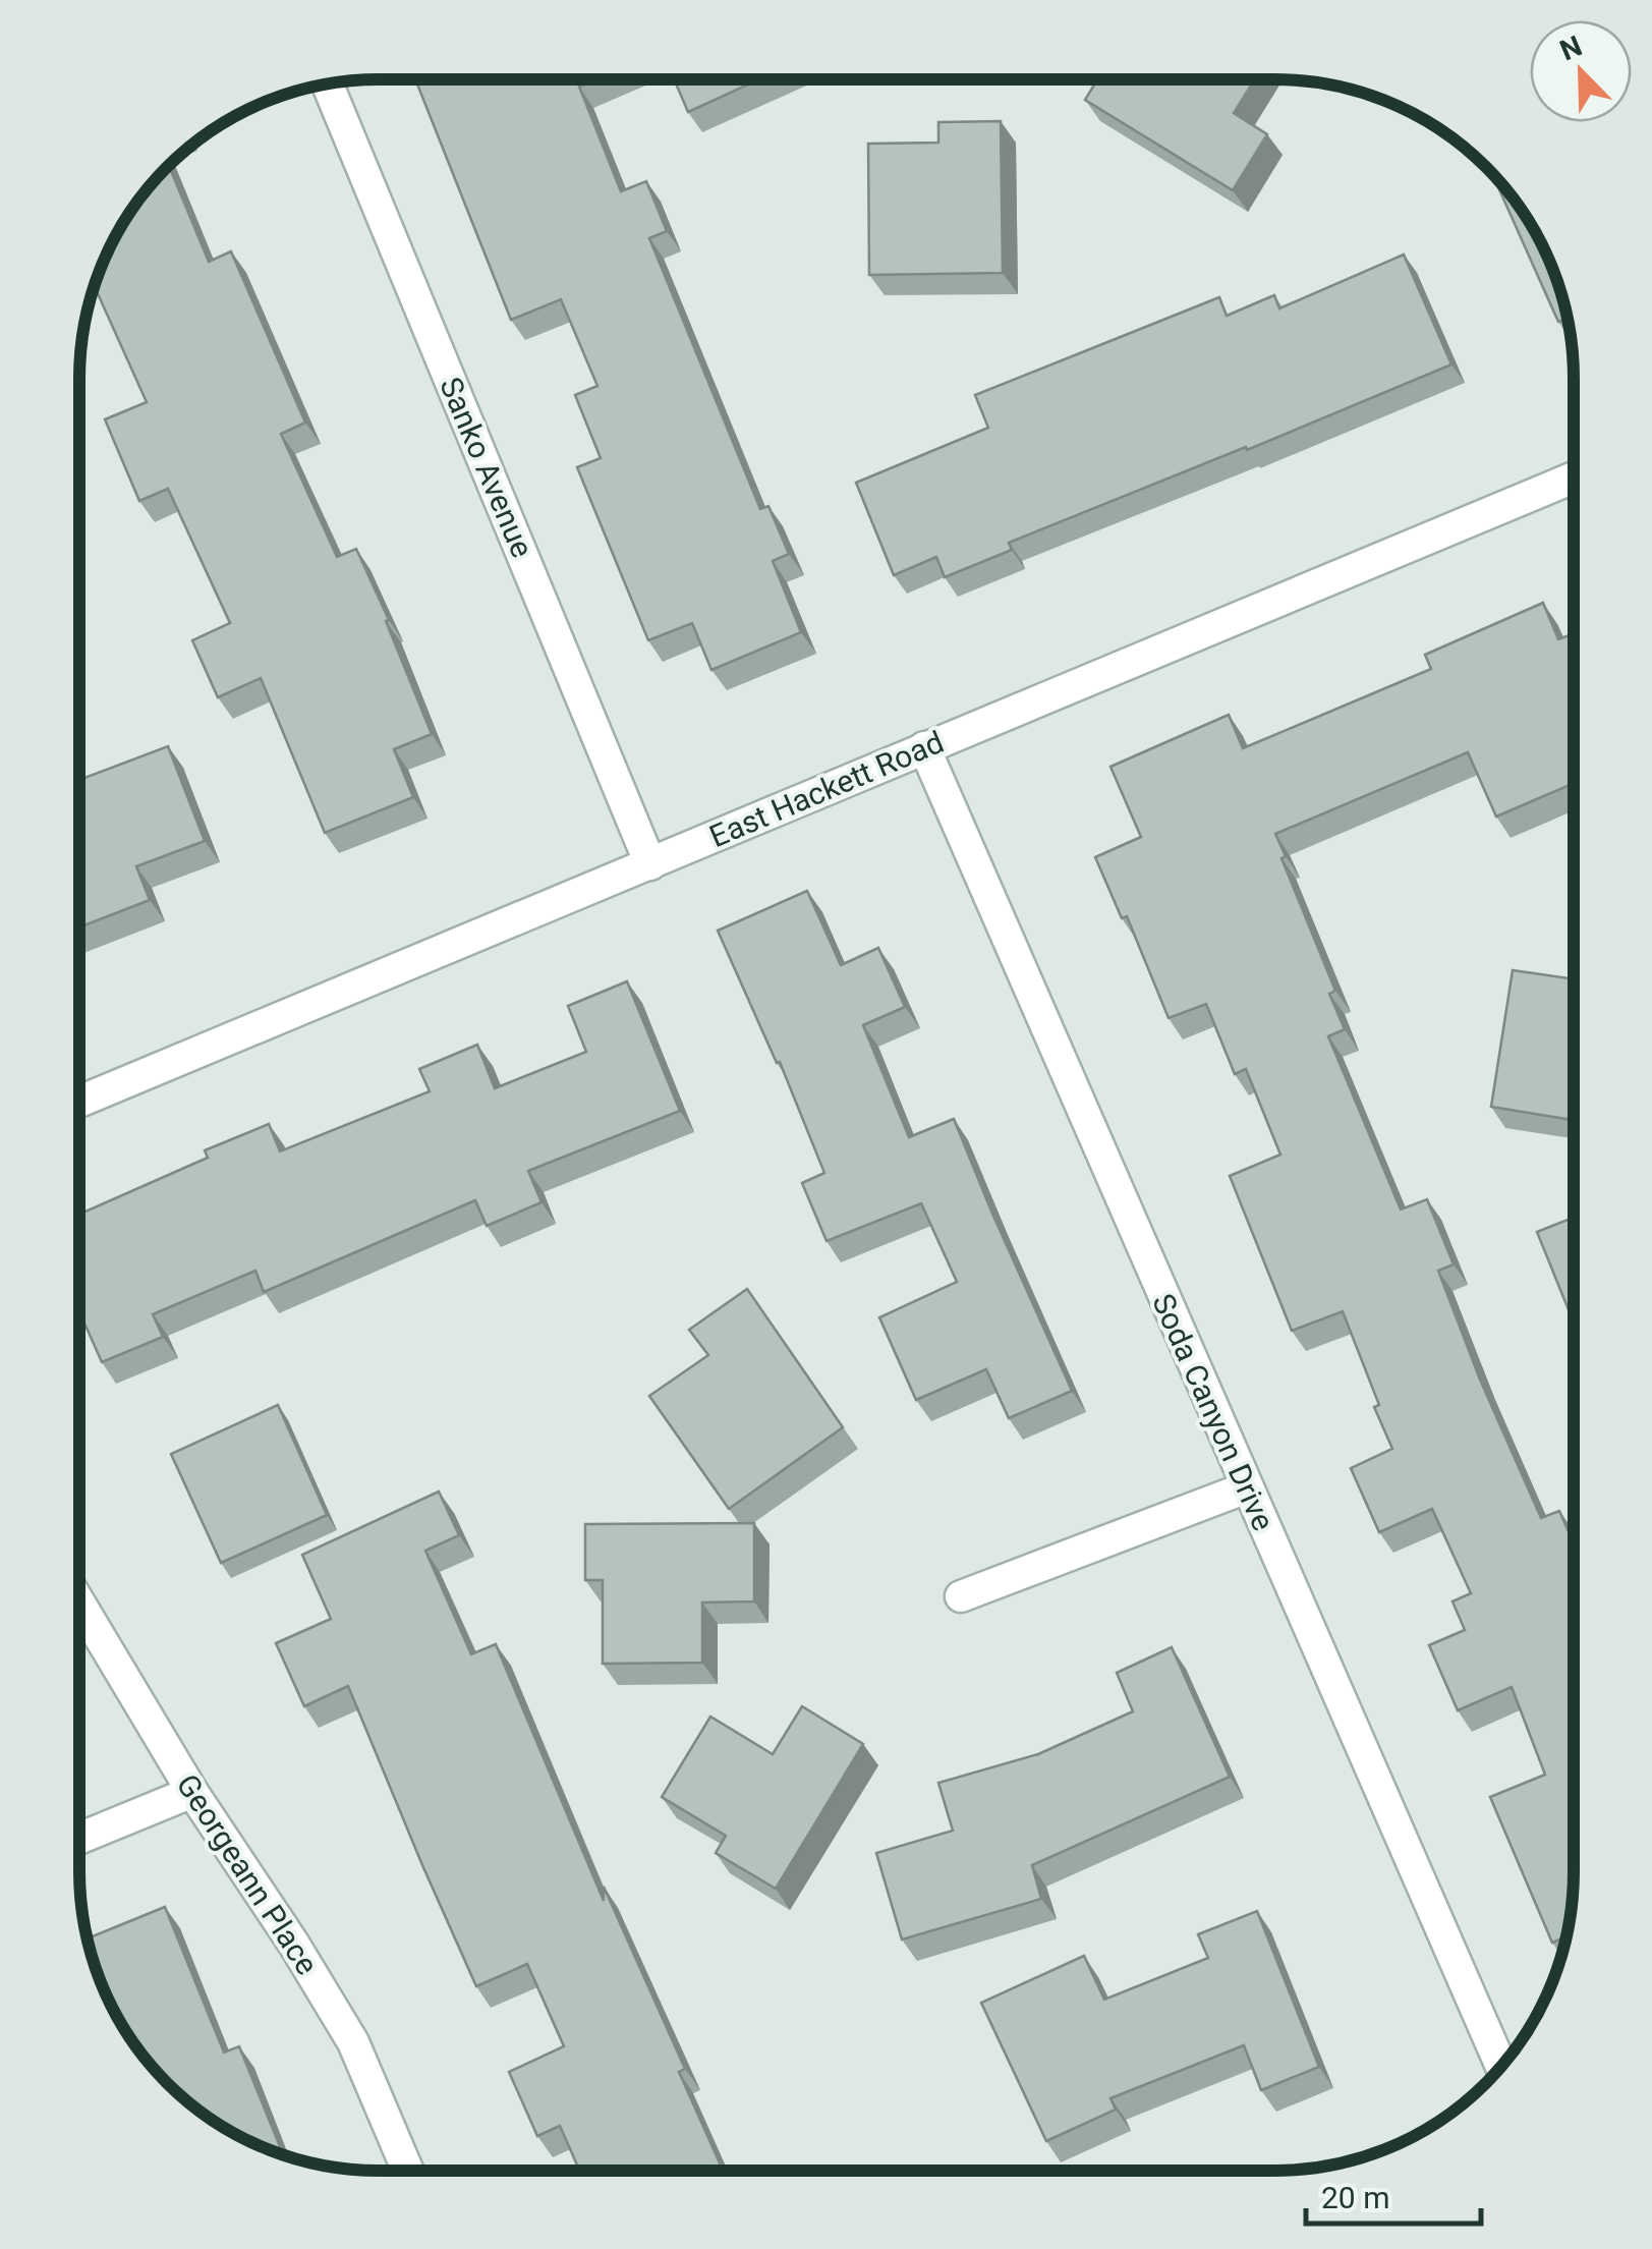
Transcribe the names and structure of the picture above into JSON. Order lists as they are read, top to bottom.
{
  "streets": {
    "street": [
      "Sanko Avenue",
      "East Hackett Road",
      "Soda Canyon Drive",
      "Georgeann Place"
    ]
  },
  "crossings": [
    ["Sanko Avenue", "East Hackett Road"],
    ["East Hackett Road", "Soda Canyon Drive"]
  ],
  "scale_bar": "20 m",
  "north": "top left"
}
